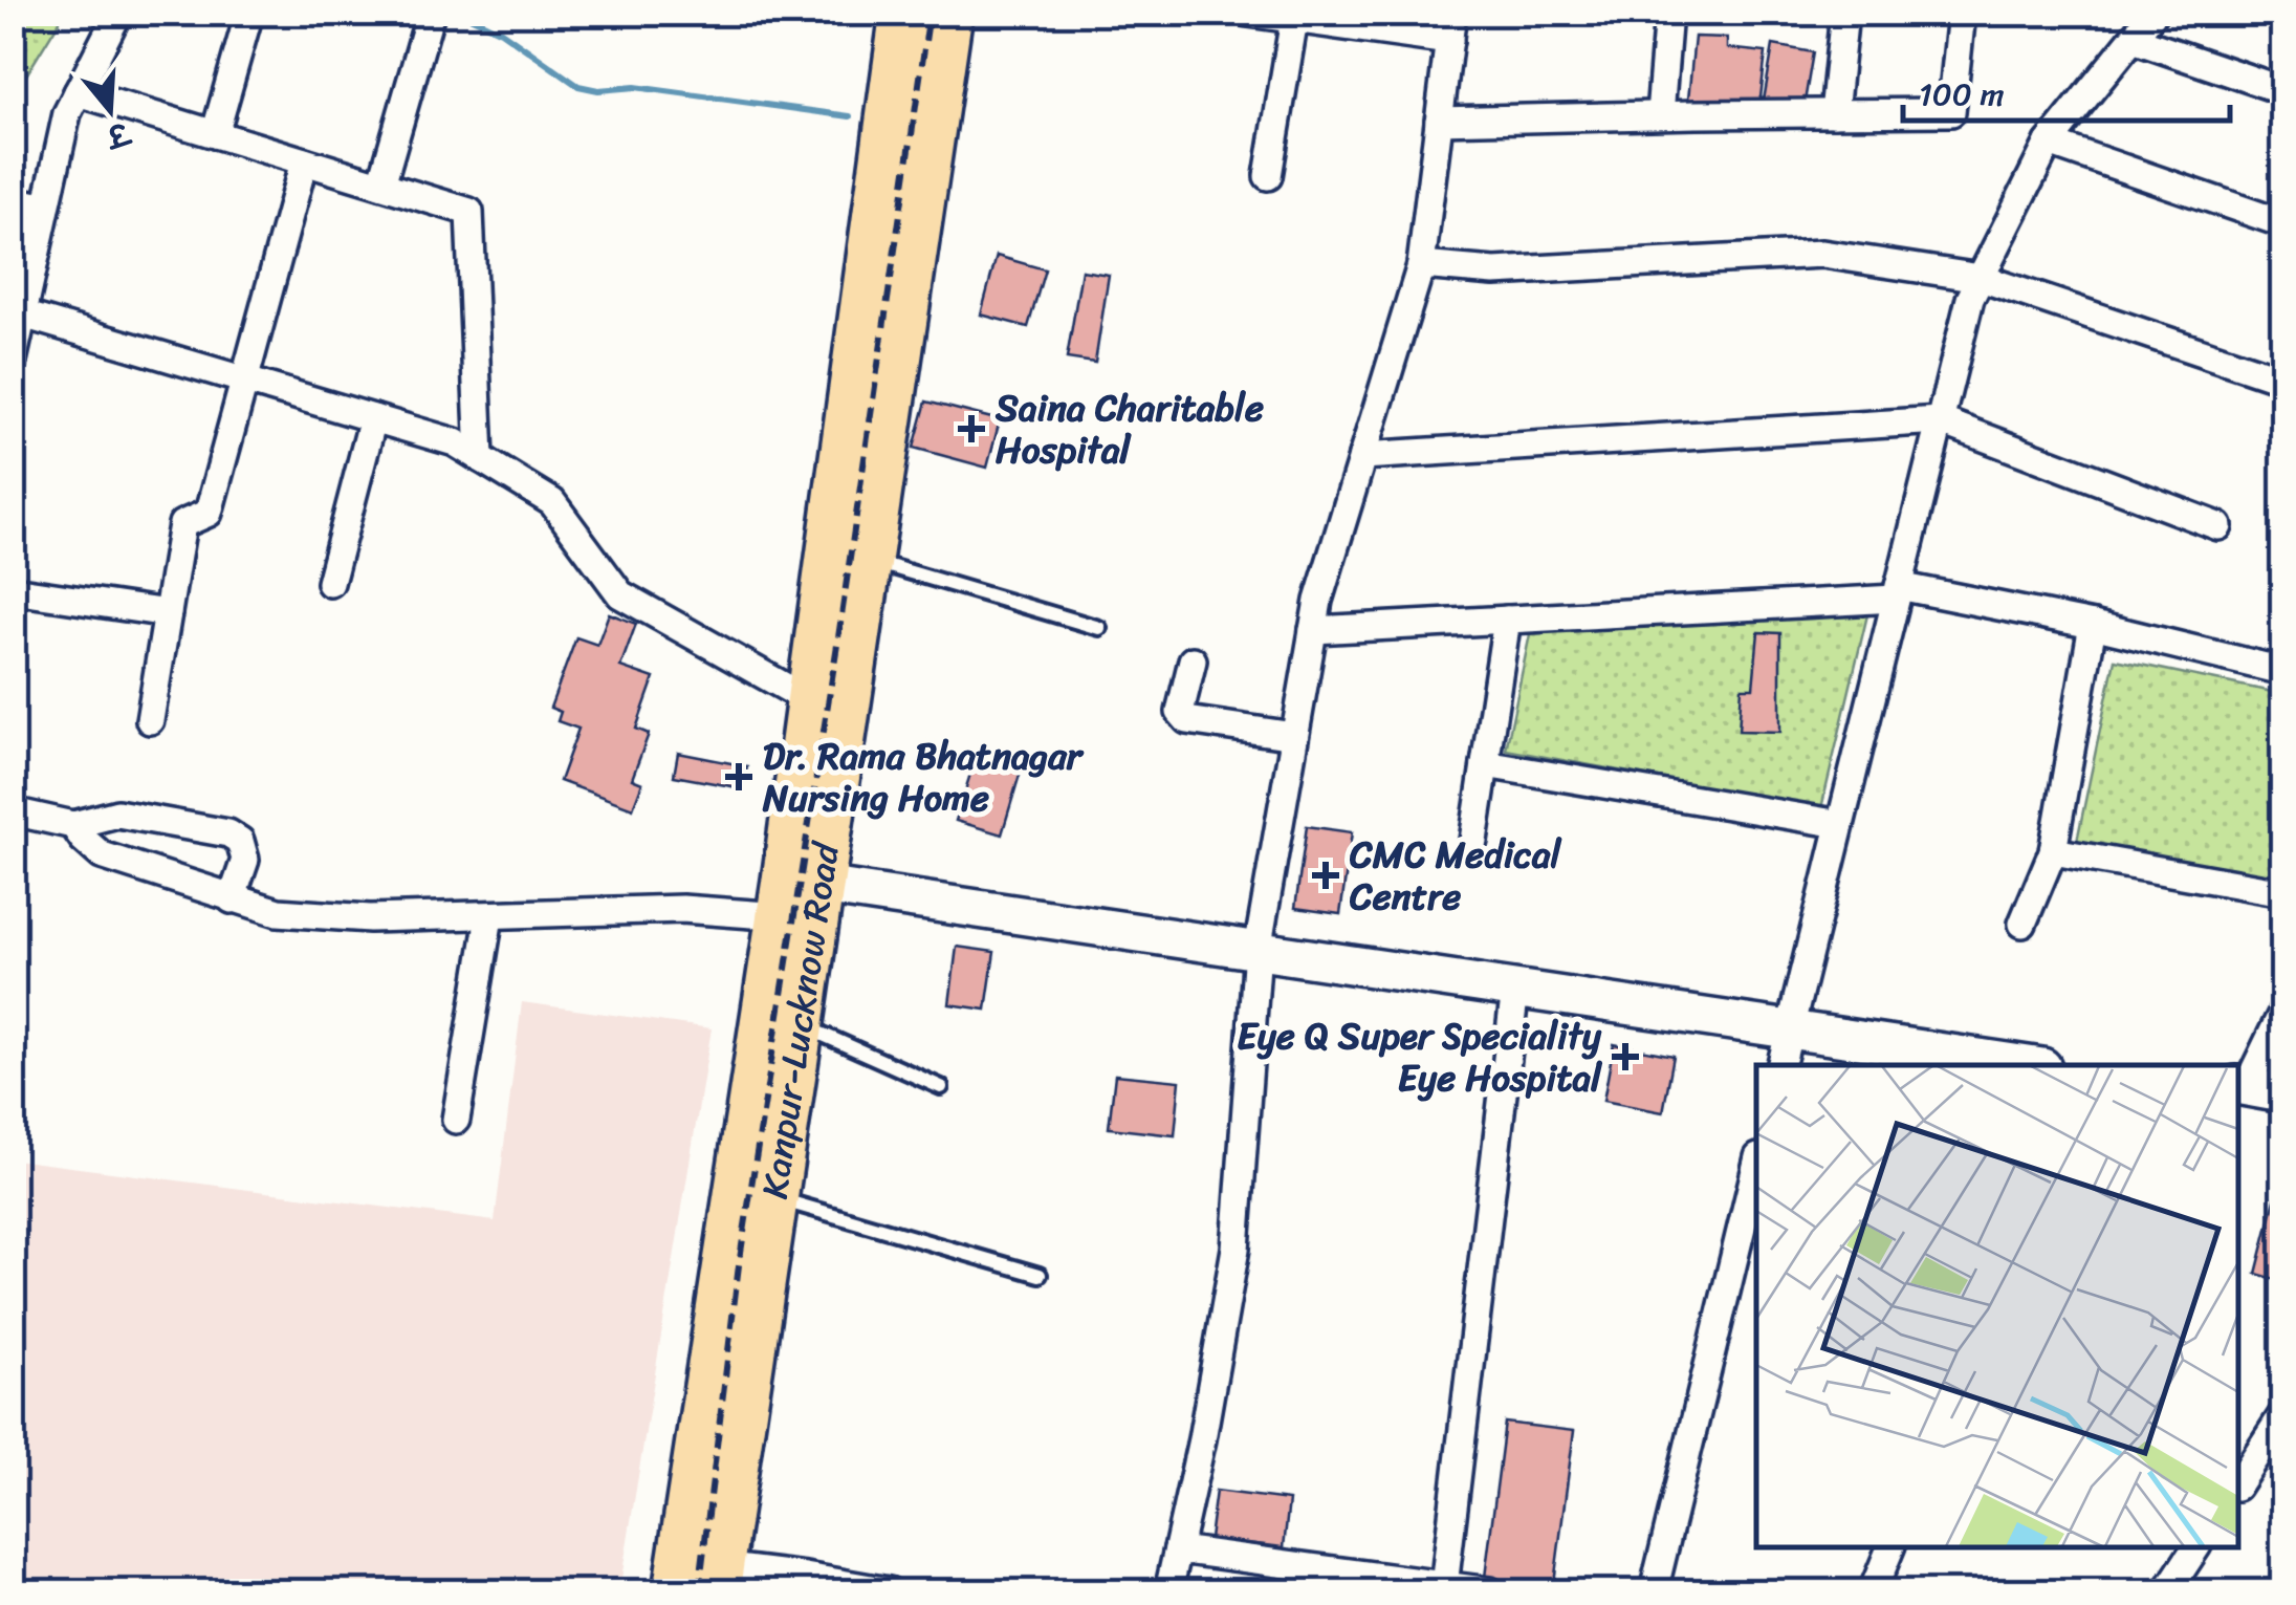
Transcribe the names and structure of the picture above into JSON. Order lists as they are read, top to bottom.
{
  "streets": {
    "highway": ["Kanpur-Lucknow Road"]
  },
  "places": {
    "health": [
      "Saina Charitable Hospital",
      "Dr. Rama Bhatnagar Nursing Home",
      "CMC Medical Centre",
      "Eye Q Super Speciality Eye Hospital"
    ]
  },
  "scale_bar": "100 m",
  "north": "bottom"
}
